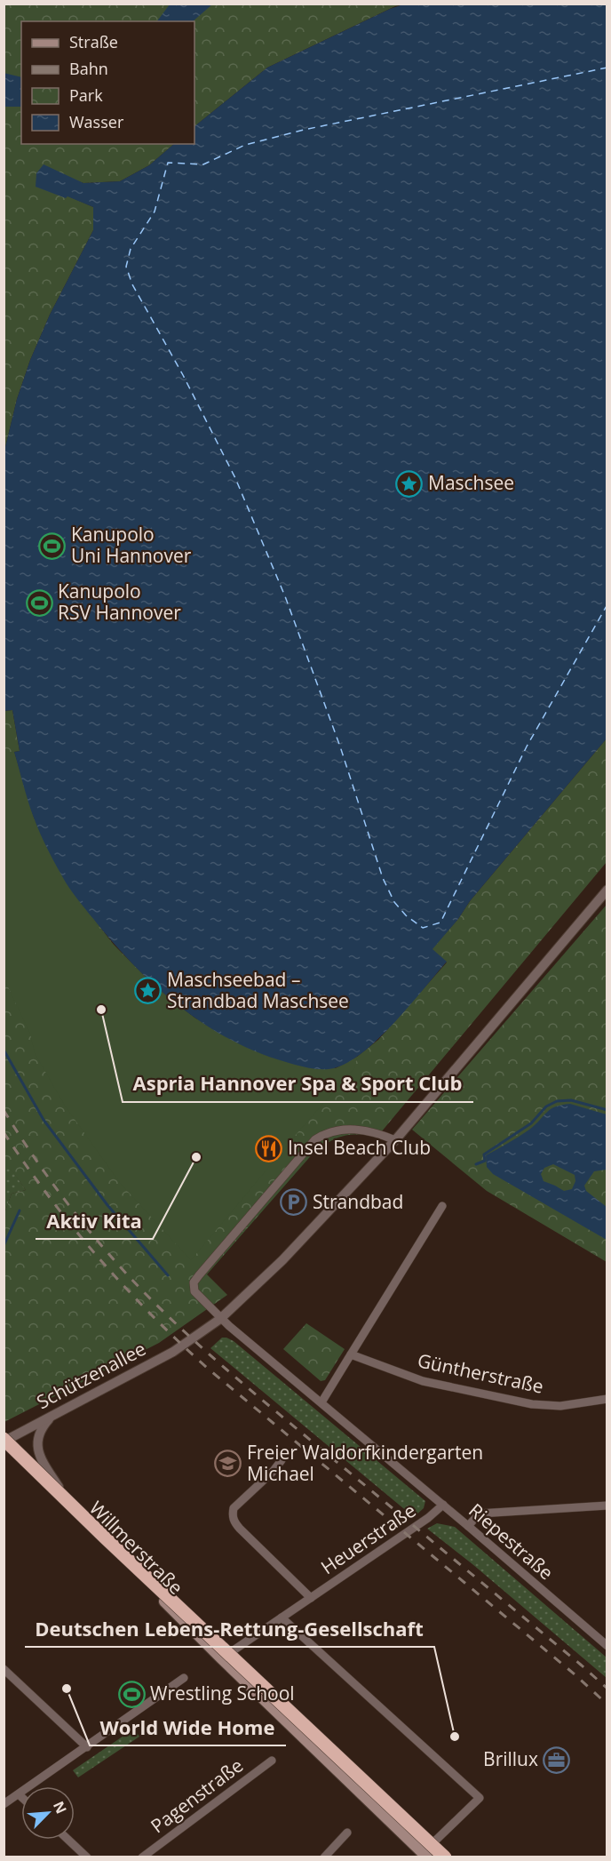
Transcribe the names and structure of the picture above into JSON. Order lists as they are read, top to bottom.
{
  "streets": {
    "main road": ["Willmerstraße"],
    "street": [
      "Güntherstraße",
      "Schützenallee",
      "Heuerstraße",
      "Riepestraße",
      "Pagenstraße"
    ]
  },
  "crossings": [
    ["Schützenallee", "Riepestraße"],
    ["Schützenallee", "Willmerstraße"],
    ["Heuerstraße", "Riepestraße"],
    ["Heuerstraße", "Willmerstraße"]
  ],
  "places": {
    "place": ["Maschsee", "Maschseebad – Strandbad Maschsee"],
    "sports": ["Kanupolo Uni Hannover", "Kanupolo RSV Hannover", "Wrestling School"],
    "other": [
      "Aspria Hannover Spa & Sport Club",
      "Aktiv Kita",
      "World Wide Home",
      "Deutschen Lebens-Rettung-Gesellschaft"
    ],
    "restaurant": ["Insel Beach Club"],
    "parking": ["Strandbad"],
    "school or university": ["Freier Waldorfkindergarten Michael"],
    "office": ["Brillux"]
  },
  "legend": [
    "Straße",
    "Bahn",
    "Park",
    "Wasser"
  ],
  "north": "top right"
}
